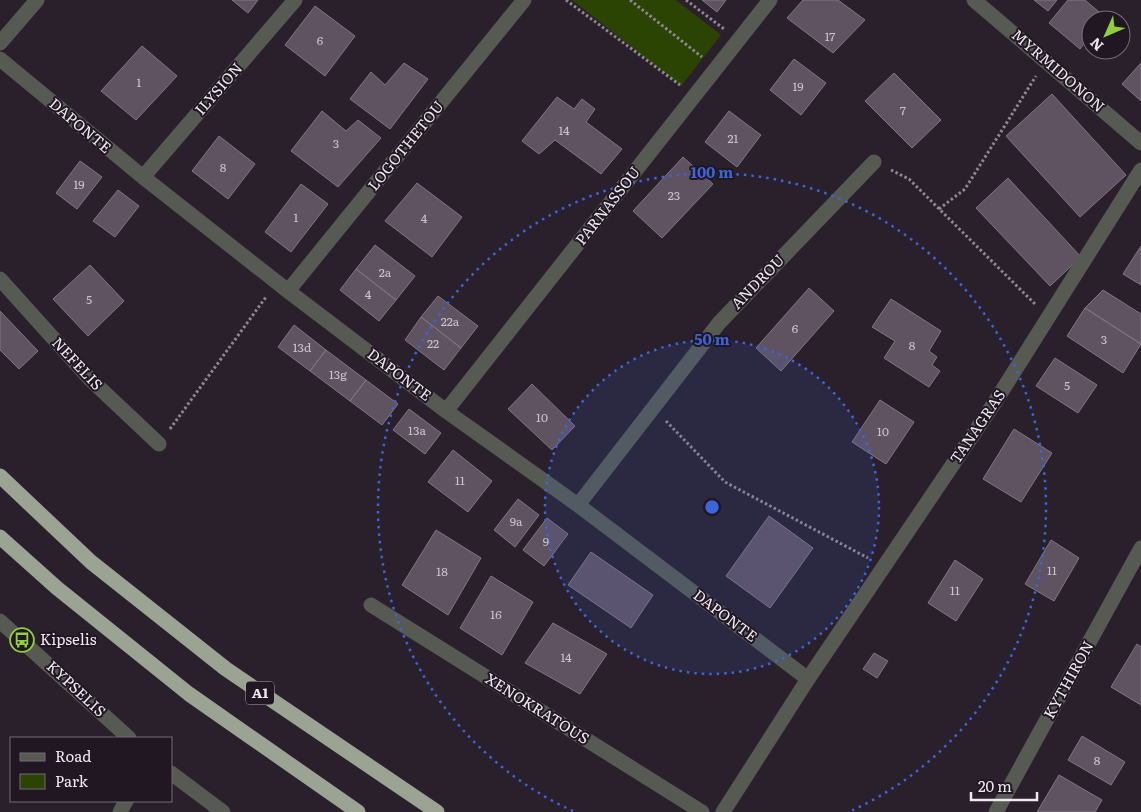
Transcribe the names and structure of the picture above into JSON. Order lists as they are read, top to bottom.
{
  "streets": {
    "highway": ["A1"],
    "street": [
      "MYRMIDONON",
      "ILYSION",
      "DAPONTE",
      "LOGOTHETOU",
      "PARNASSOU",
      "ANDROU",
      "NEFELIS",
      "TANAGRAS",
      "KYTHIRON",
      "KYPSELIS",
      "XENOKRATOUS"
    ]
  },
  "crossings": [
    ["ILYSION", "DAPONTE"],
    ["DAPONTE", "LOGOTHETOU"],
    ["DAPONTE", "PARNASSOU"],
    ["DAPONTE", "ANDROU"],
    ["DAPONTE", "TANAGRAS"]
  ],
  "places": {
    "bus stop": ["Kipselis"]
  },
  "house_numbers": [
    "17",
    "6",
    "1",
    "19",
    "7",
    "14",
    "21",
    "3",
    "8",
    "19",
    "23",
    "1",
    "4",
    "2a",
    "4",
    "5",
    "22a",
    "6",
    "3",
    "22",
    "8",
    "13d",
    "13g",
    "5",
    "10",
    "13a",
    "10",
    "11",
    "9a",
    "9",
    "11",
    "18",
    "11",
    "16",
    "14",
    "8"
  ],
  "legend": ["Road", "Park"],
  "scale_bar": "20 m",
  "north": "bottom left",
  "rings": ["100 m", "50 m"]
}
